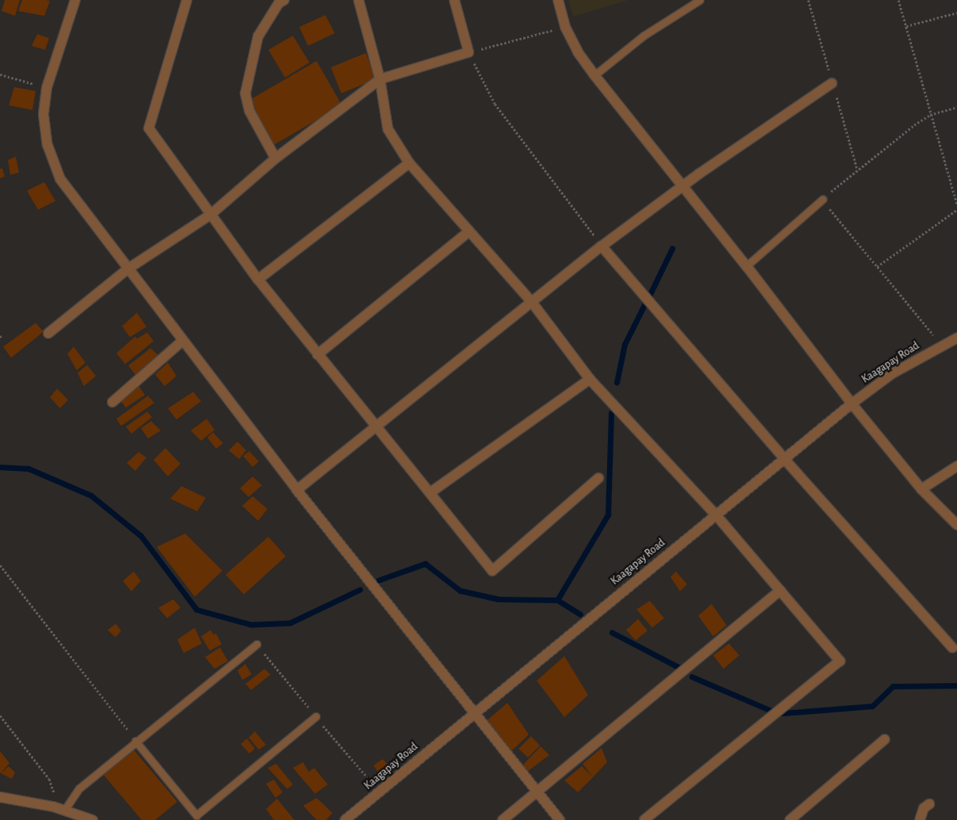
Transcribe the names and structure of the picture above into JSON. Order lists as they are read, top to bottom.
{
  "streets": {
    "street": ["Kaagapay Road"]
  }
}
